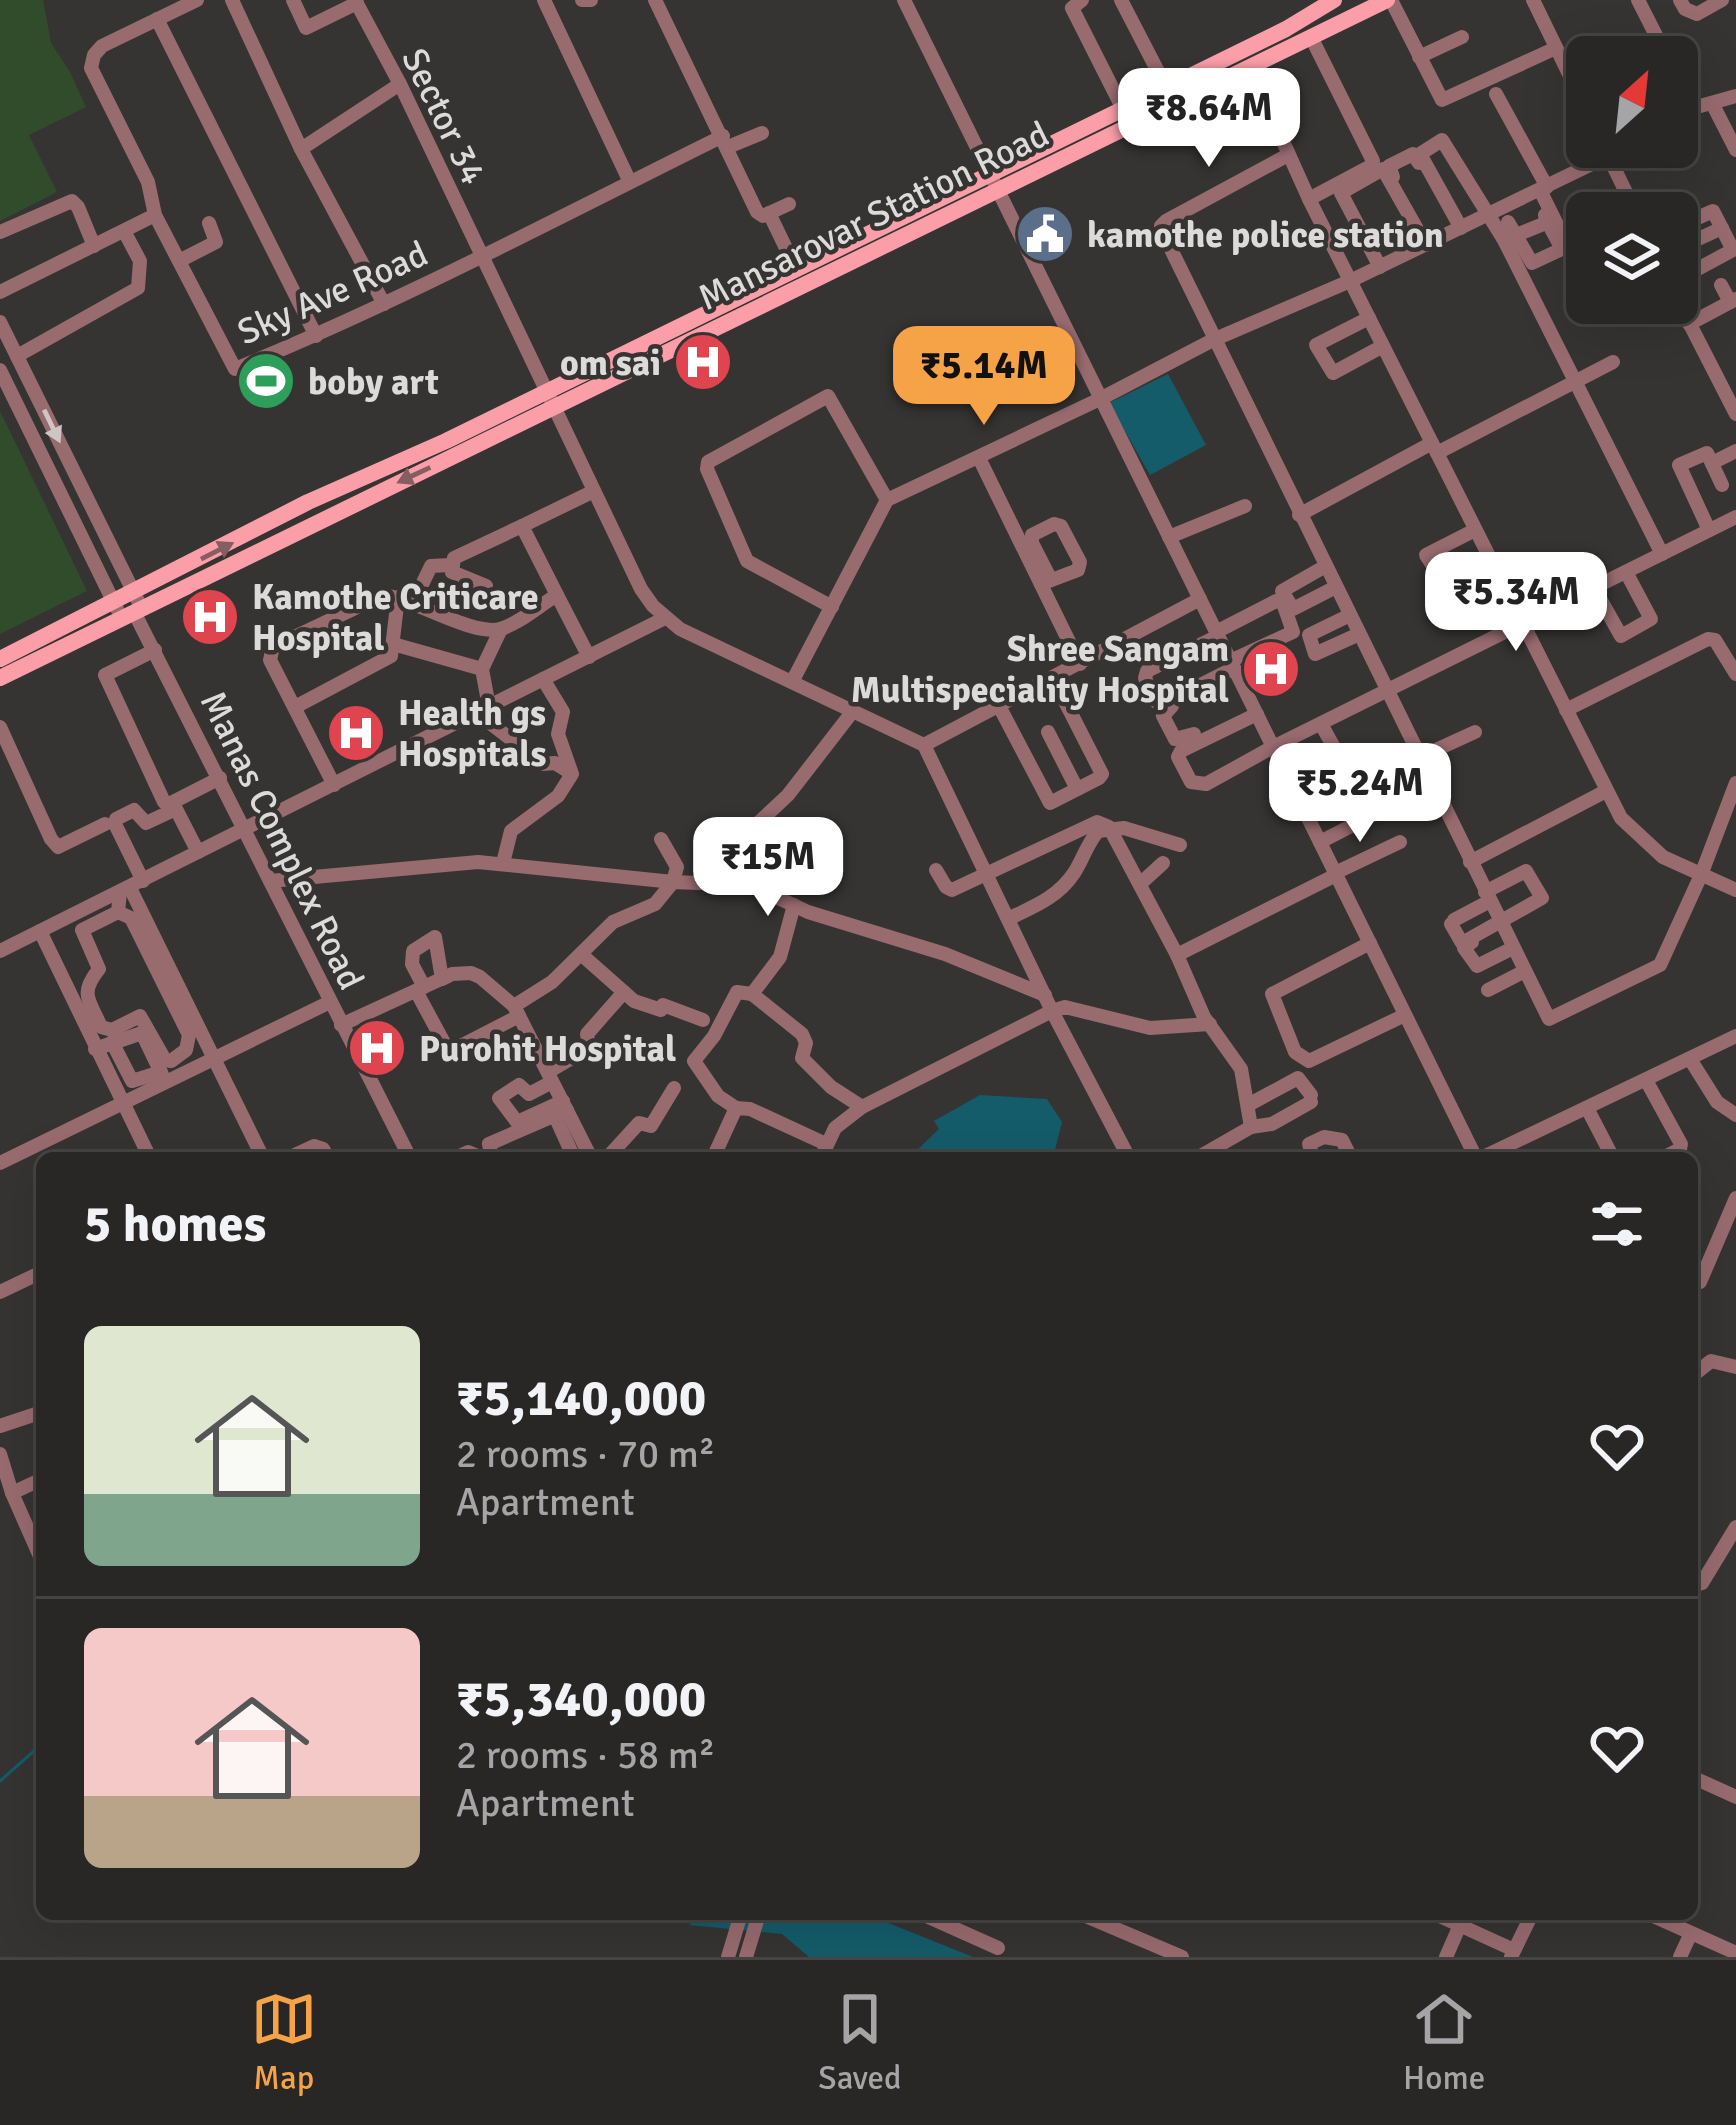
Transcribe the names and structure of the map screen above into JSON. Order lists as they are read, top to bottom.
{
  "streets": {
    "main road": ["Mansarovar Station Road"],
    "street": ["Sector 34", "Sky Ave Road", "Manas Complex Road"]
  },
  "crossings": [
    ["Sector 34", "Mansarovar Station Road"],
    ["Sector 34", "Sky Ave Road"],
    ["Mansarovar Station Road", "Manas Complex Road"]
  ],
  "places": {
    "public building": ["kamothe police station"],
    "hospital": [
      "om sai",
      "Kamothe Criticare Hospital",
      "Shree Sangam Multispeciality Hospital",
      "Health gs Hospitals",
      "Purohit Hospital"
    ],
    "sports": ["boby art"]
  },
  "north": "top right",
  "page": {
    "price": [
      "₹8.64M",
      "₹5.14M",
      "₹5.34M",
      "₹5.24M",
      "₹15M"
    ],
    "heading": "5 homes",
    "list": [
      {
        "name": "₹5,140,000",
        "note": "2 rooms · 70 m² · Apartment"
      },
      {
        "name": "₹5,340,000",
        "note": "2 rooms · 58 m² · Apartment"
      }
    ],
    "tabs": ["Map", "Saved", "Home"]
  }
}
